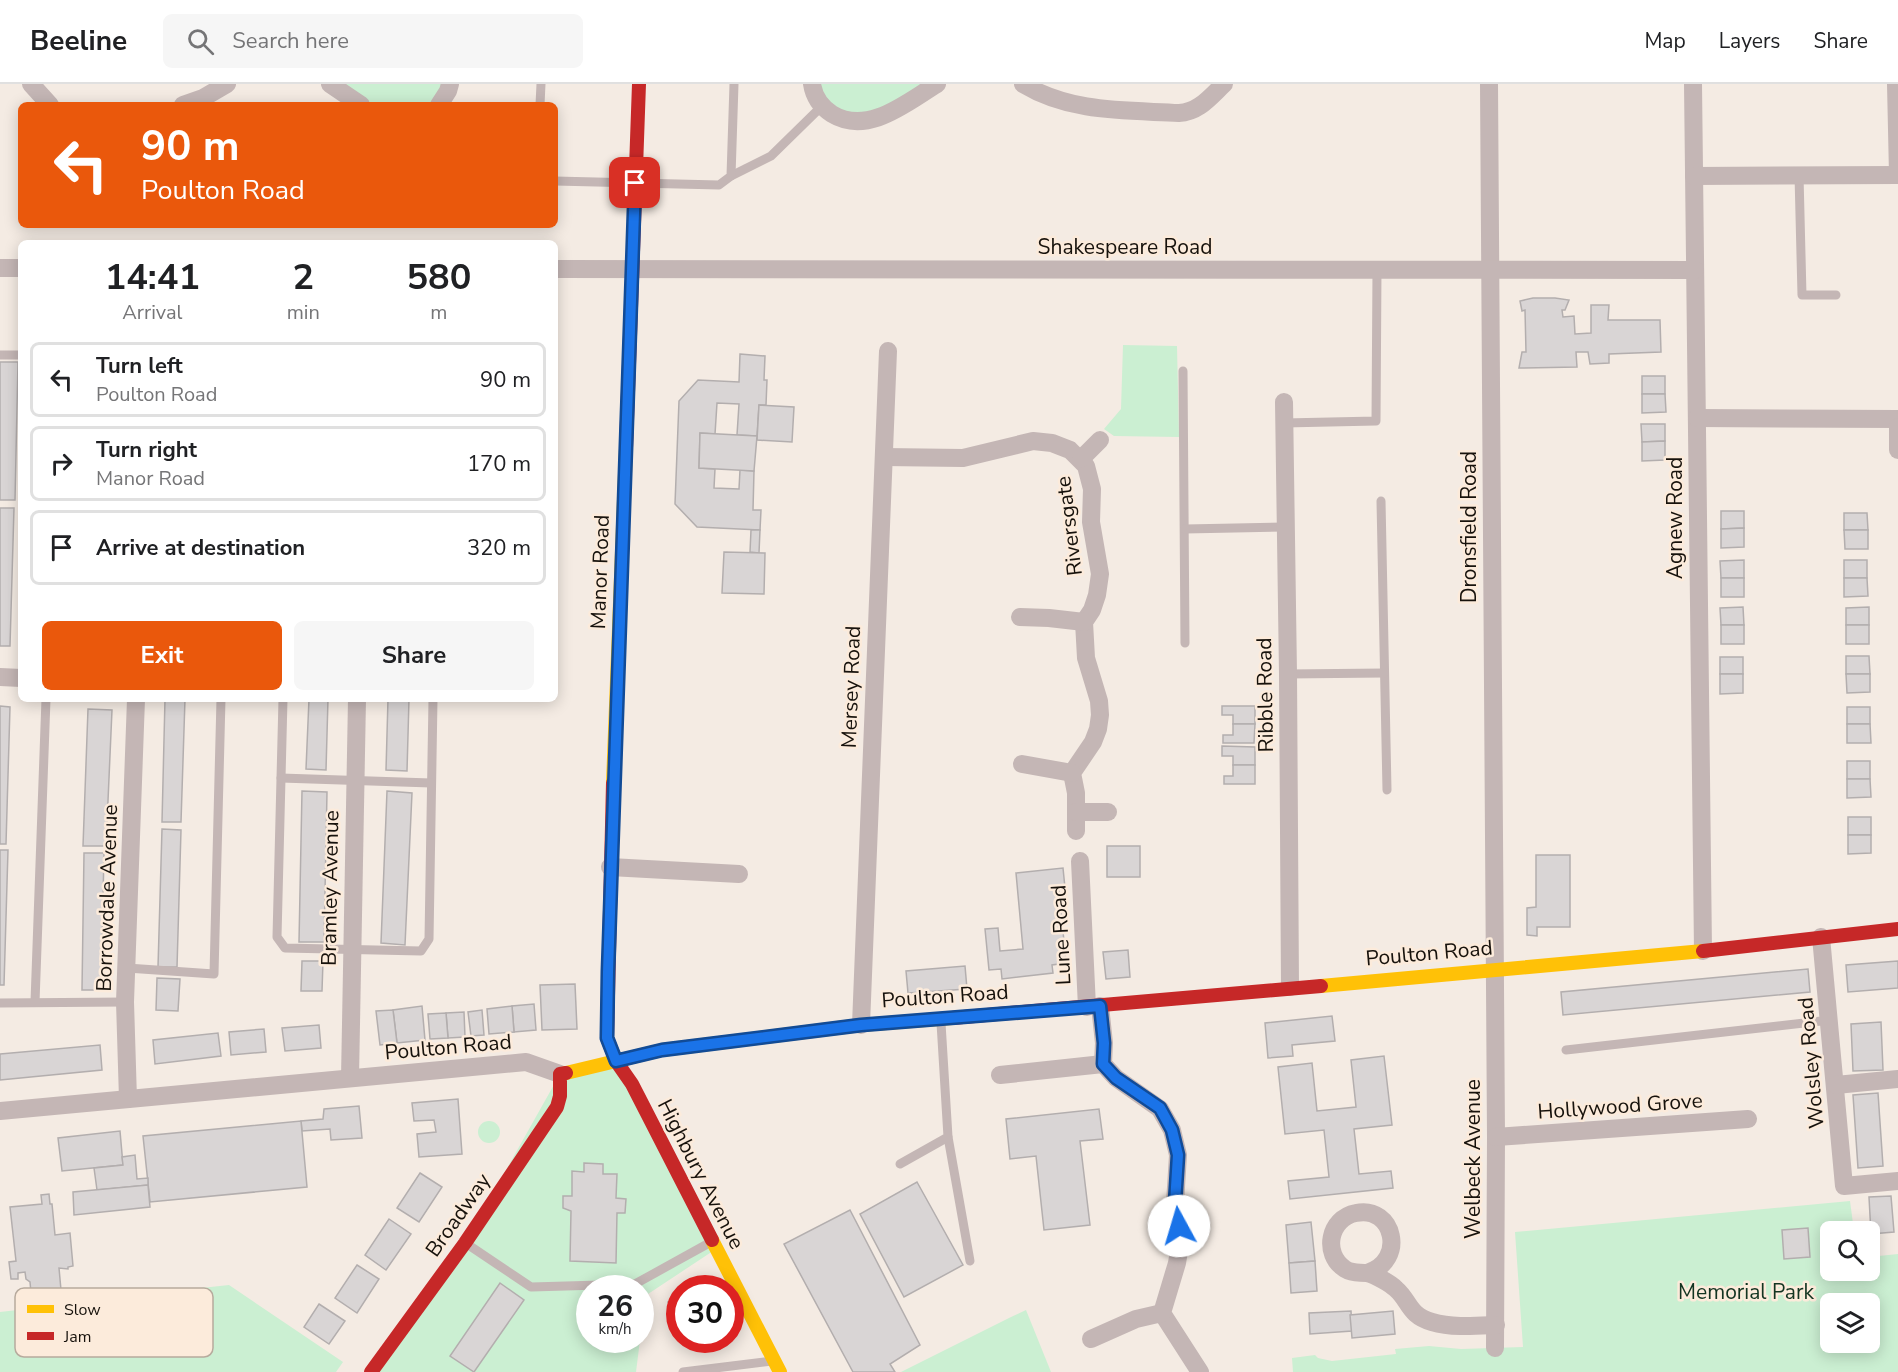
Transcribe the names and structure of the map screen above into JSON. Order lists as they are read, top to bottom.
{
  "streets": {
    "main road": [
      "Manor Road",
      "Poulton Road",
      "Highbury Avenue",
      "Broadway"
    ],
    "street": [
      "Shakespeare Road",
      "Agnew Road",
      "Riversgate",
      "Dronsfield Road",
      "Mersey Road",
      "Ribble Road",
      "Bramley Avenue",
      "Borrowdale Avenue",
      "Lune Road",
      "Wolsley Road",
      "Hollywood Grove",
      "Welbeck Avenue"
    ]
  },
  "crossings": [
    ["Shakespeare Road", "Agnew Road"],
    ["Shakespeare Road", "Dronsfield Road"],
    ["Shakespeare Road", "Manor Road"],
    ["Agnew Road", "Poulton Road"],
    ["Riversgate", "Mersey Road"],
    ["Dronsfield Road", "Poulton Road"],
    ["Dronsfield Road", "Welbeck Avenue"],
    ["Manor Road", "Poulton Road"],
    ["Manor Road", "Highbury Avenue"],
    ["Mersey Road", "Poulton Road"],
    ["Ribble Road", "Poulton Road"],
    ["Bramley Avenue", "Poulton Road"],
    ["Borrowdale Avenue", "Poulton Road"],
    ["Lune Road", "Poulton Road"],
    ["Poulton Road", "Wolsley Road"],
    ["Poulton Road", "Welbeck Avenue"],
    ["Poulton Road", "Highbury Avenue"],
    ["Poulton Road", "Broadway"],
    ["Hollywood Grove", "Welbeck Avenue"]
  ],
  "parks": ["Memorial Park"],
  "legend": ["Slow", "Jam"],
  "page": {
    "header": "Beeline",
    "search": "Search here",
    "nav": ["Map", "Layers", "Share"],
    "turn": ["90 m", "Poulton Road"],
    "eta": [
      "14:41",
      "Arrival",
      "2",
      "min",
      "580",
      "m"
    ],
    "list": [
      {
        "name": "Turn left",
        "note": "Poulton Road",
        "value": "90 m"
      },
      {
        "name": "Turn right",
        "note": "Manor Road",
        "value": "170 m"
      },
      {
        "name": "Arrive at destination",
        "value": "320 m"
      }
    ],
    "buttons": ["Exit", "Share"],
    "speed": "26 km/h",
    "limit": "30"
  }
}
